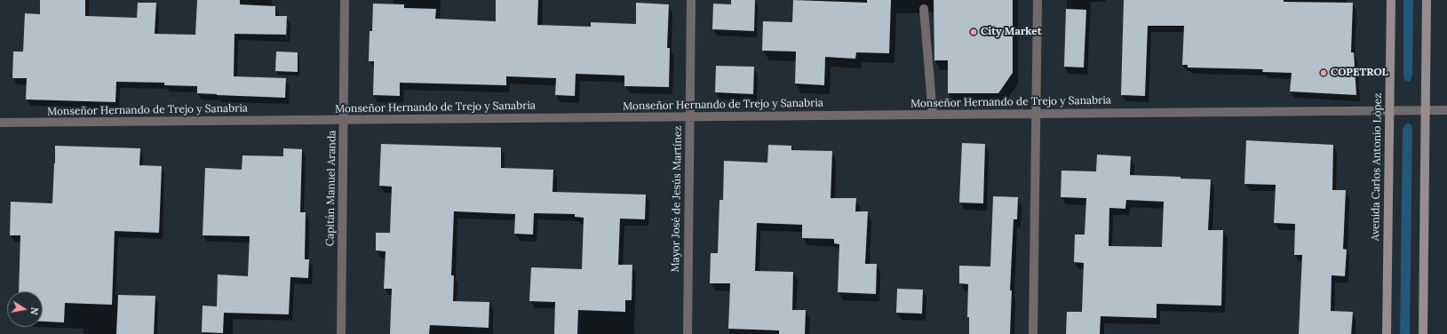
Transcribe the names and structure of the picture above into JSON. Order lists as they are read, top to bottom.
{
  "streets": {
    "main road": ["Avenida Carlos Antonio López"],
    "street": ["Monseñor Hernando de Trejo y Sanabria", "Capitán Manuel Aranda", "Mayor José de Jesús Martínez"]
  },
  "crossings": [
    ["Monseñor Hernando de Trejo y Sanabria", "Avenida Carlos Antonio López"],
    ["Monseñor Hernando de Trejo y Sanabria", "Capitán Manuel Aranda"],
    ["Monseñor Hernando de Trejo y Sanabria", "Mayor José de Jesús Martínez"]
  ],
  "places": ["City Market", "COPETROL"],
  "north": "right"
}
